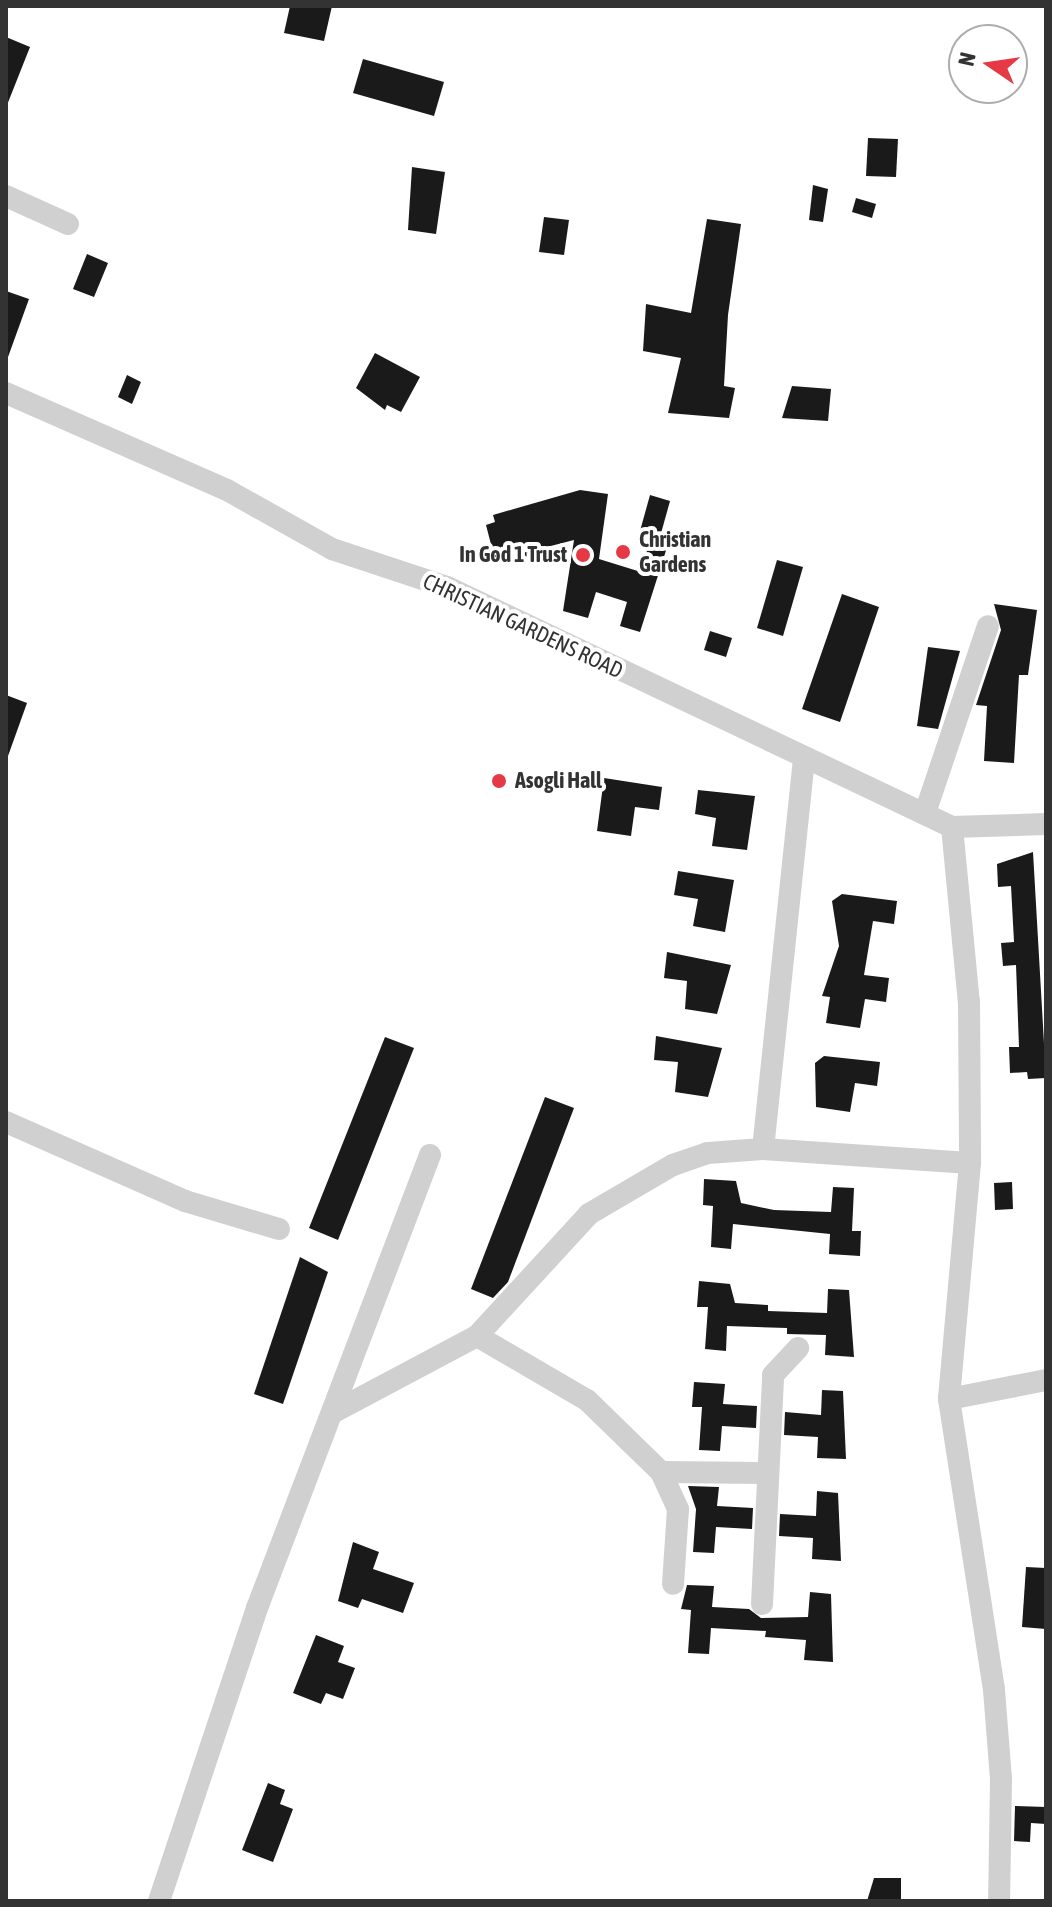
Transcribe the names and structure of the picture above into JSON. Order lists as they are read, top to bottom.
{
  "streets": {
    "street": ["CHRISTIAN GARDENS ROAD"]
  },
  "places": ["Christian Gardens", "In God 1 Trust", "Asogli Hall"],
  "north": "left"
}
